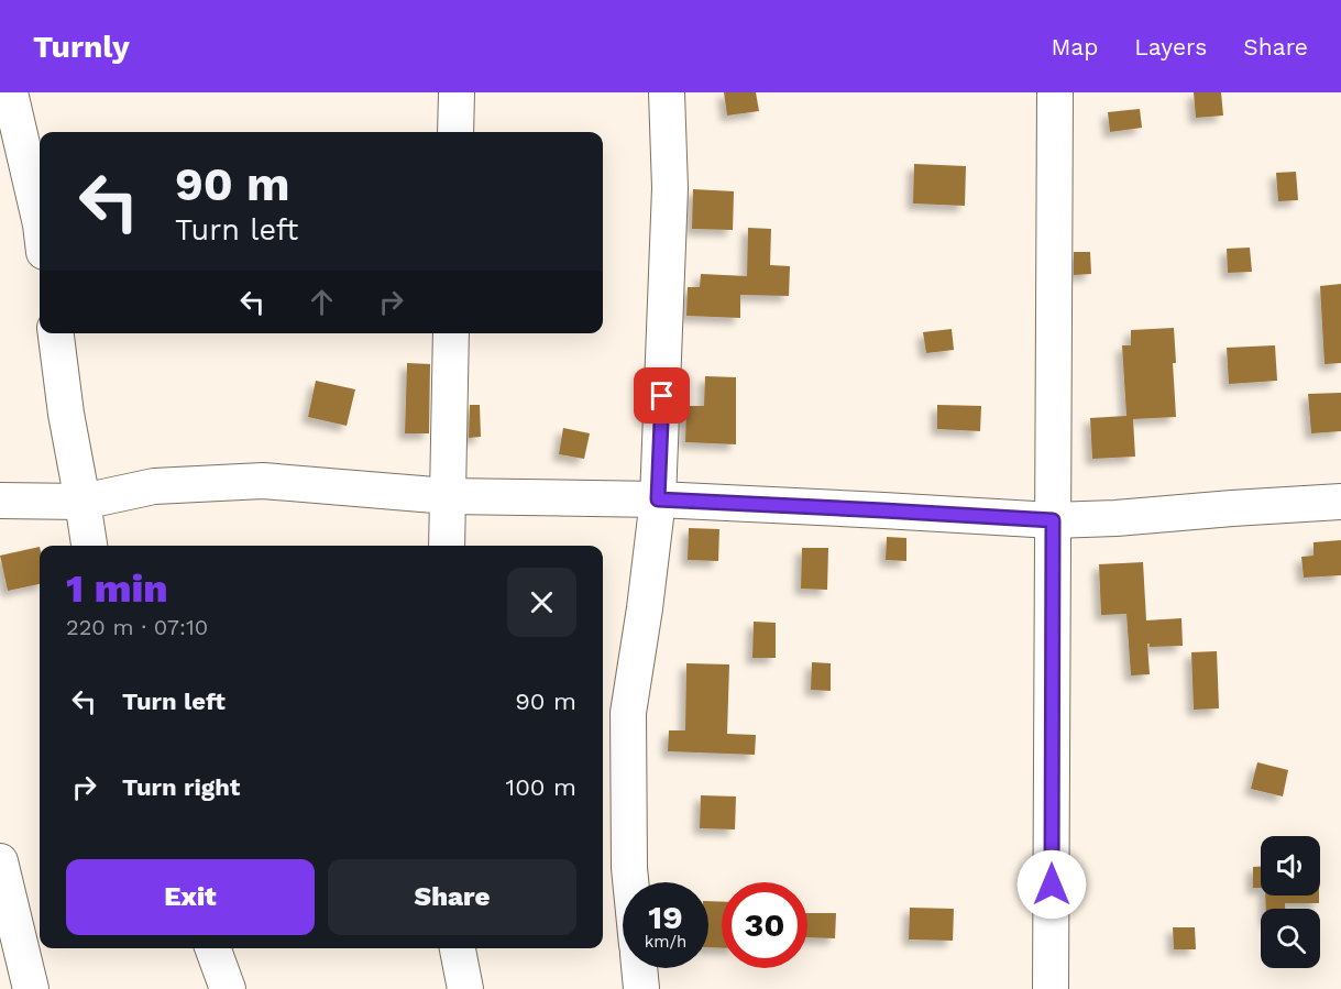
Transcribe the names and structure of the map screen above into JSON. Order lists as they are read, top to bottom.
{
  "page": {
    "header": "Turnly",
    "nav": ["Map", "Layers", "Share"],
    "turn": ["90 m", "Turn left"],
    "heading": ["1 min", "220 m · 07:10"],
    "list": [
      {
        "name": "Turn left",
        "value": "90 m"
      },
      {
        "name": "Turn right",
        "value": "100 m"
      }
    ],
    "buttons": ["Exit", "Share"],
    "speed": "19 km/h",
    "limit": "30"
  }
}
